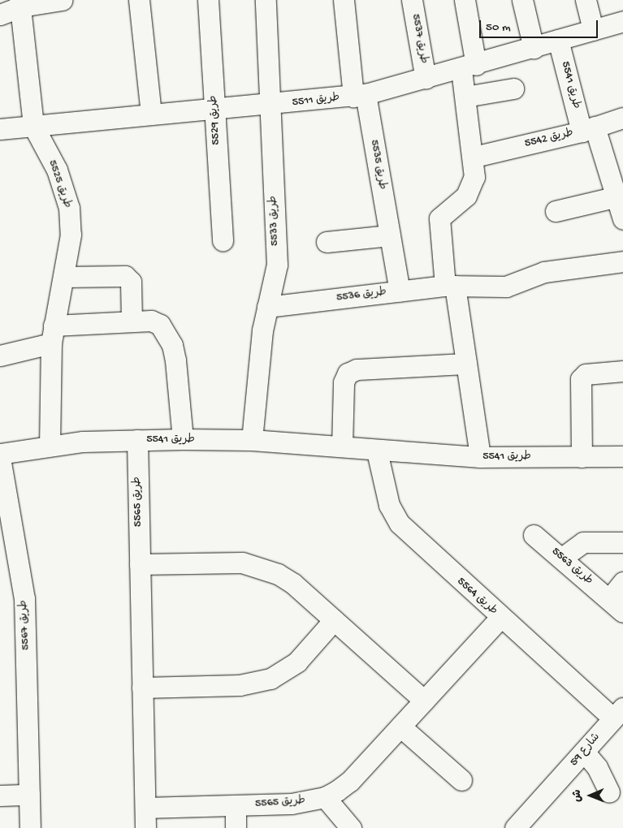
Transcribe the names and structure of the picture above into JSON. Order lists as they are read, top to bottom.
{
  "streets": {
    "street": [
      "طريق 5537",
      "طريق 5541",
      "طريق 5511",
      "طريق 5529",
      "طريق 5542",
      "طريق 5535",
      "طريق 5525",
      "طريق 5533",
      "طريق 5536",
      "طريق 5565",
      "طريق 5563",
      "طريق 5564",
      "طريق 5567",
      "شارع 59"
    ]
  },
  "crossings": [
    ["طريق 5537", "طريق 5511"],
    ["طريق 5541", "طريق 5511"],
    ["طريق 5541", "طريق 5542"],
    ["طريق 5541", "طريق 5525"],
    ["طريق 5541", "طريق 5533"],
    ["طريق 5541", "طريق 5565"],
    ["طريق 5541", "طريق 5564"],
    ["طريق 5511", "طريق 5529"],
    ["طريق 5511", "طريق 5535"],
    ["طريق 5511", "طريق 5525"],
    ["طريق 5511", "طريق 5533"],
    ["طريق 5535", "طريق 5536"],
    ["طريق 5533", "طريق 5536"],
    ["طريق 5565", "طريق 5564"],
    ["طريق 5564", "شارع 59"]
  ],
  "scale_bar": "50 m",
  "north": "left"
}
